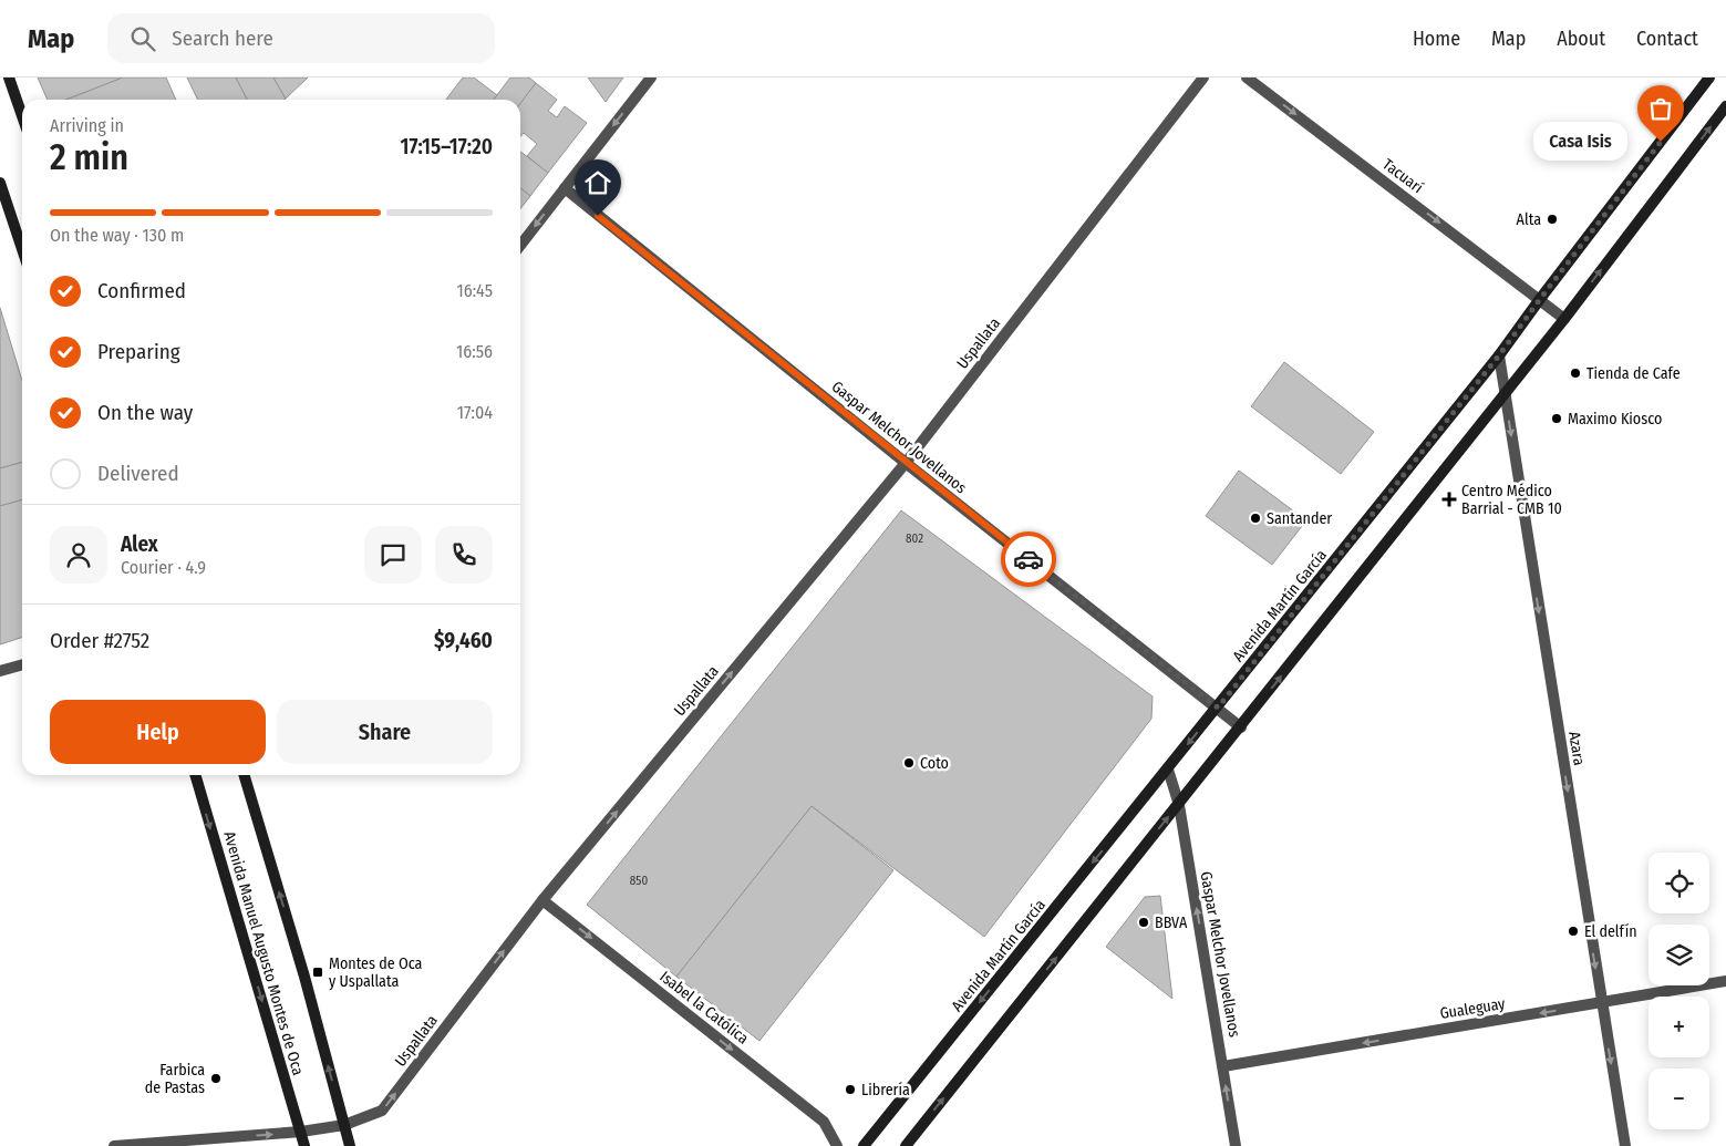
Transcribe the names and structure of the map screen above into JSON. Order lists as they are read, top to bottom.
{
  "streets": {
    "main road": ["Avenida Martín García", "Avenida Manuel Augusto Montes de Oca"],
    "street": [
      "Tacuarí",
      "Uspallata",
      "Gaspar Melchor Jovellanos",
      "Azara",
      "Isabel la Católica",
      "Gualeguay"
    ]
  },
  "crossings": [
    ["Tacuarí", "Avenida Martín García"],
    ["Uspallata", "Gaspar Melchor Jovellanos"],
    ["Uspallata", "Avenida Manuel Augusto Montes de Oca"],
    ["Uspallata", "Isabel la Católica"],
    ["Gaspar Melchor Jovellanos", "Avenida Martín García"],
    ["Gaspar Melchor Jovellanos", "Gualeguay"],
    ["Avenida Martín García", "Azara"],
    ["Azara", "Gualeguay"]
  ],
  "one_way": [
    "Tacuarí",
    "Uspallata",
    "Azara",
    "Isabel la Católica",
    "Gualeguay"
  ],
  "places": {
    "other": [
      "Casa Isis",
      "Alta",
      "Tienda de Cafe",
      "Maximo Kiosco",
      "Santander",
      "Coto",
      "BBVA",
      "El delfín",
      "Farbica de Pastas",
      "Librería"
    ],
    "health": ["Centro Médico Barrial - CMB 10"],
    "transit": ["Montes de Oca y Uspallata"]
  },
  "house_numbers": ["802", "850"],
  "page": {
    "header": "Map",
    "search": "Search here",
    "nav": [
      "Home",
      "Map",
      "About",
      "Contact"
    ],
    "heading": ["2 min", "Arriving in", "17:15–17:20"],
    "panel": [
      "Alex",
      "Courier · 4.9",
      "Order #2752",
      "$9,460"
    ],
    "bubble": "Casa Isis",
    "bar": "On the way · 130 m",
    "list": [
      ["Confirmed", "16:45"],
      ["Preparing", "16:56"],
      ["On the way", "17:04"],
      "Delivered"
    ],
    "buttons": ["Help", "Share"],
    "map_buttons": ["+", "−"]
  }
}
